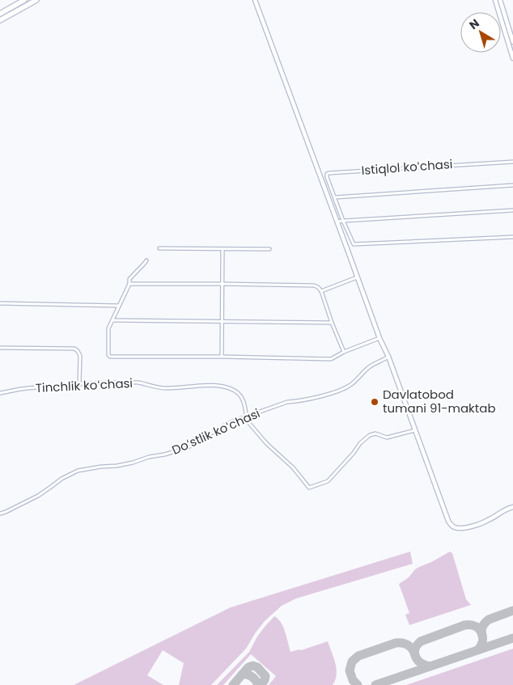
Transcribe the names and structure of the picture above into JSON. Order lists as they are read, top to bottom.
{
  "streets": {
    "street": ["Istiqlol koʻchasi", "Tinchlik koʻchasi", "Doʻstlik koʻchasi"]
  },
  "crossings": [
    ["Tinchlik koʻchasi", "Doʻstlik koʻchasi"]
  ],
  "places": ["Davlatobod tumani 91-maktab"],
  "north": "top left"
}
